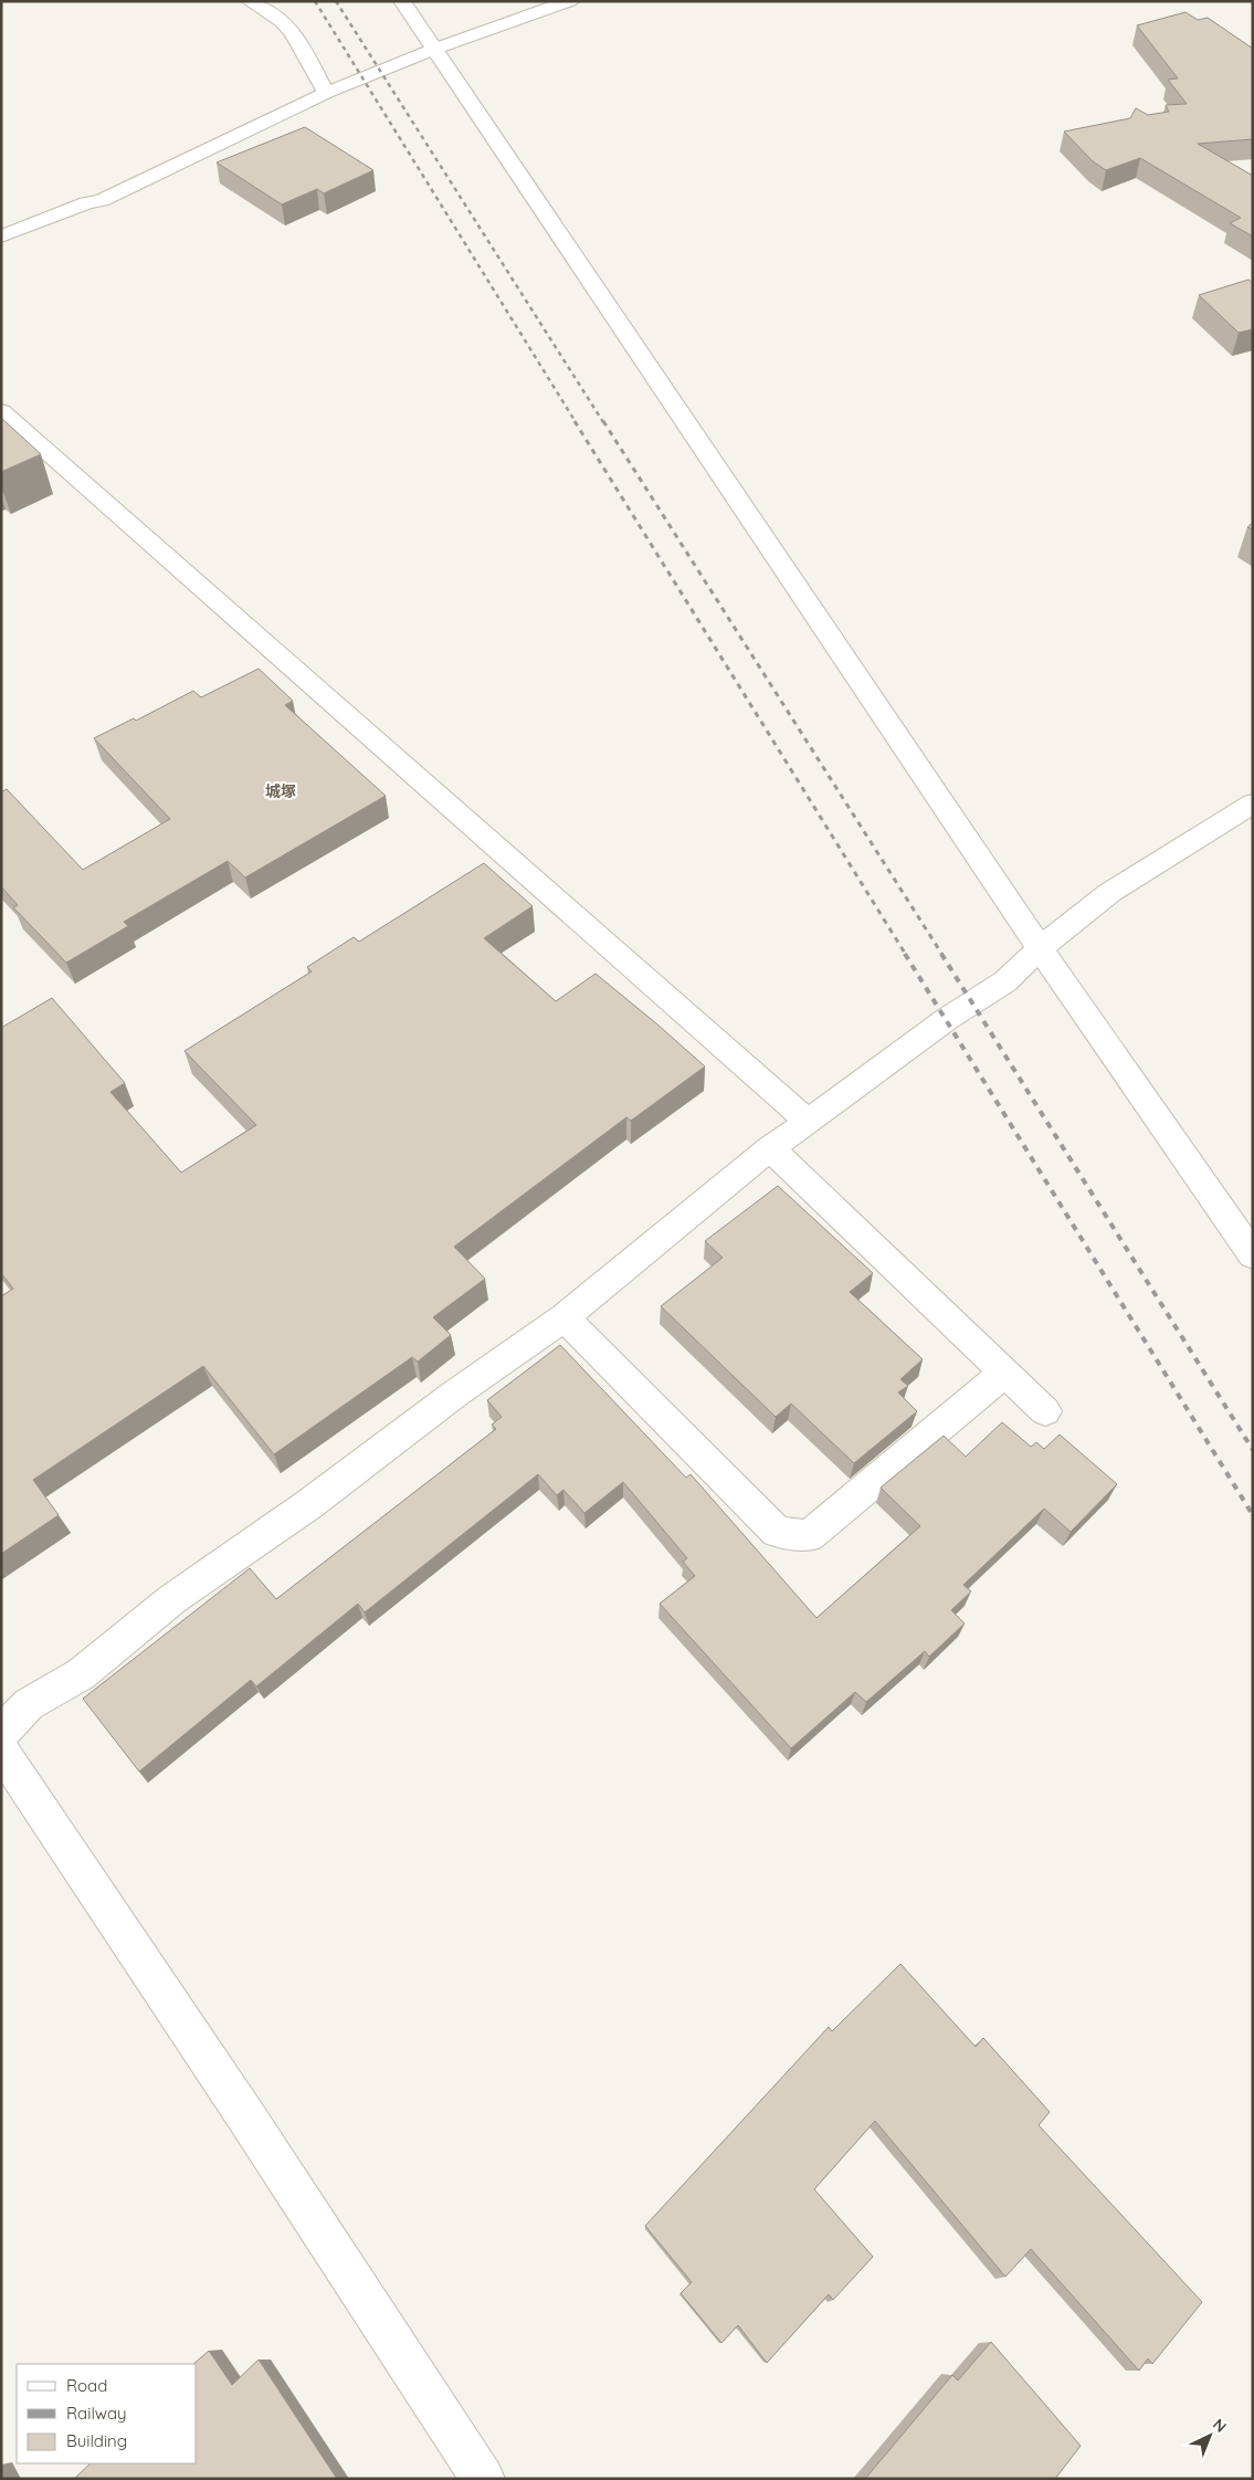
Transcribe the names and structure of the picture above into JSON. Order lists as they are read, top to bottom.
{
  "districts": ["城塚"],
  "legend": ["Road", "Railway", "Building"],
  "north": "top right"
}
